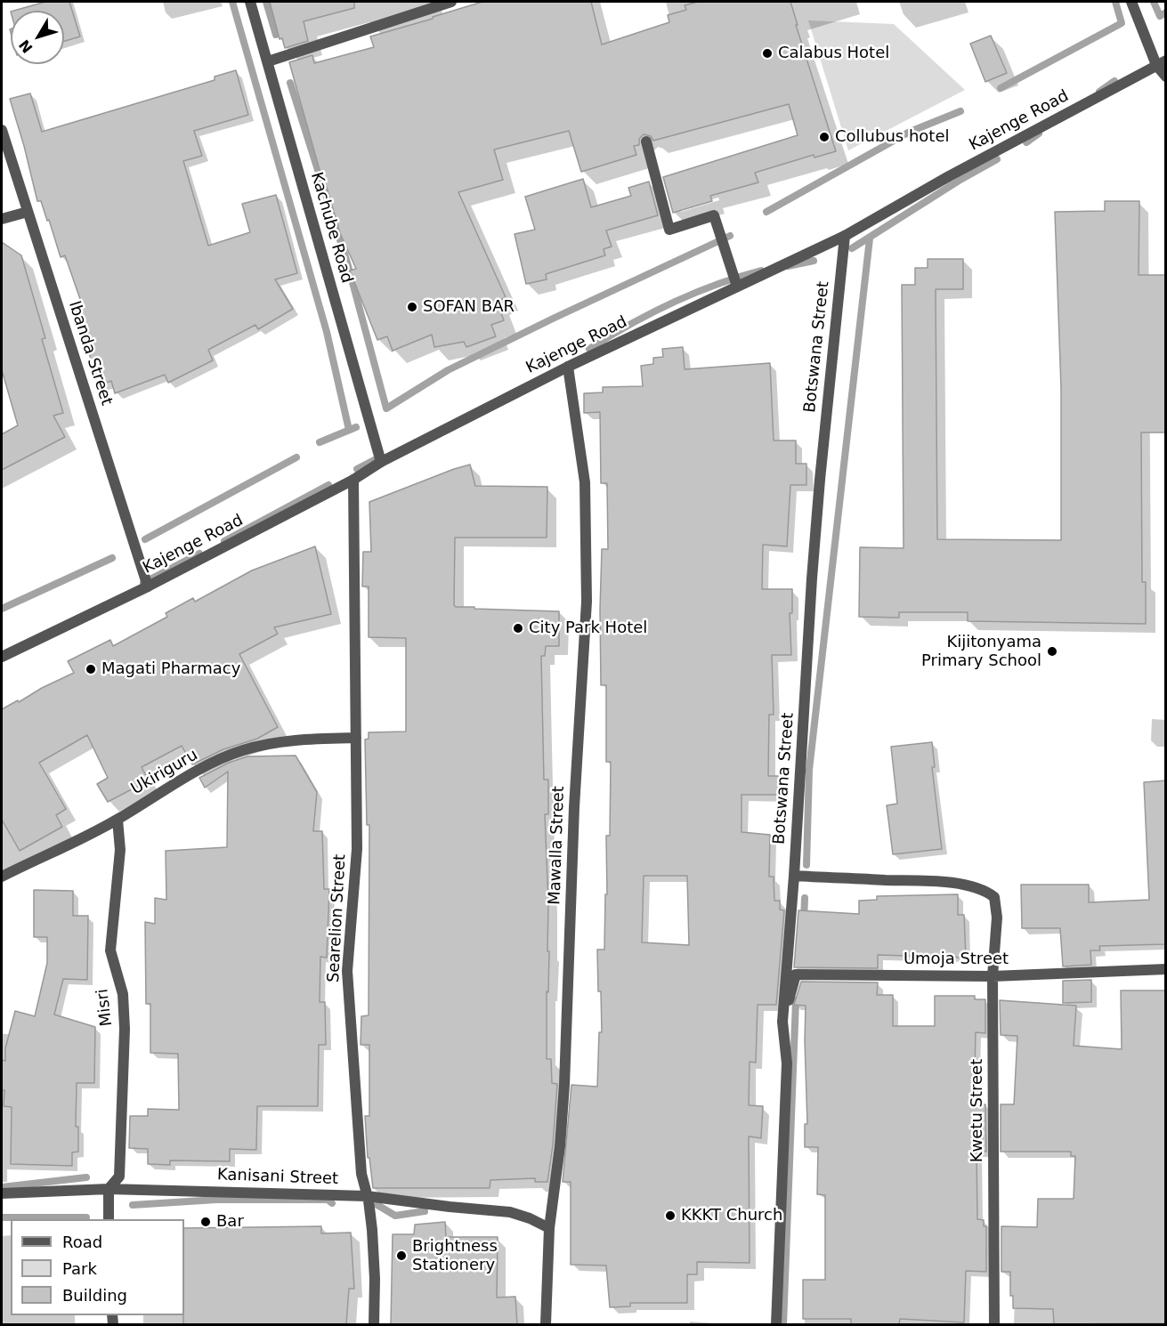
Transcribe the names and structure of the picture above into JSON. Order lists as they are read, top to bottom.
{
  "streets": {
    "street": [
      "Kajenge Road",
      "Kachube Road",
      "Botswana Street",
      "Ibanda Street",
      "Ukiriguru",
      "Mawalla Street",
      "Searelion Street",
      "Umoja Street",
      "Misri",
      "Kwetu Street",
      "Kanisani Street"
    ]
  },
  "crossings": [
    ["Kajenge Road", "Kachube Road"],
    ["Kajenge Road", "Botswana Street"],
    ["Kajenge Road", "Ibanda Street"],
    ["Kajenge Road", "Mawalla Street"],
    ["Kajenge Road", "Searelion Street"],
    ["Botswana Street", "Umoja Street"],
    ["Botswana Street", "Kwetu Street"],
    ["Ukiriguru", "Searelion Street"],
    ["Ukiriguru", "Misri"],
    ["Mawalla Street", "Kanisani Street"],
    ["Searelion Street", "Kanisani Street"],
    ["Umoja Street", "Kwetu Street"],
    ["Misri", "Kanisani Street"]
  ],
  "places": [
    "Calabus Hotel",
    "Collubus hotel",
    "SOFAN BAR",
    "City Park Hotel",
    "Kijitonyama Primary School",
    "Magati Pharmacy",
    "KKKT Church",
    "Bar",
    "Brightness Stationery"
  ],
  "legend": ["Road", "Park", "Building"],
  "north": "bottom left"
}
